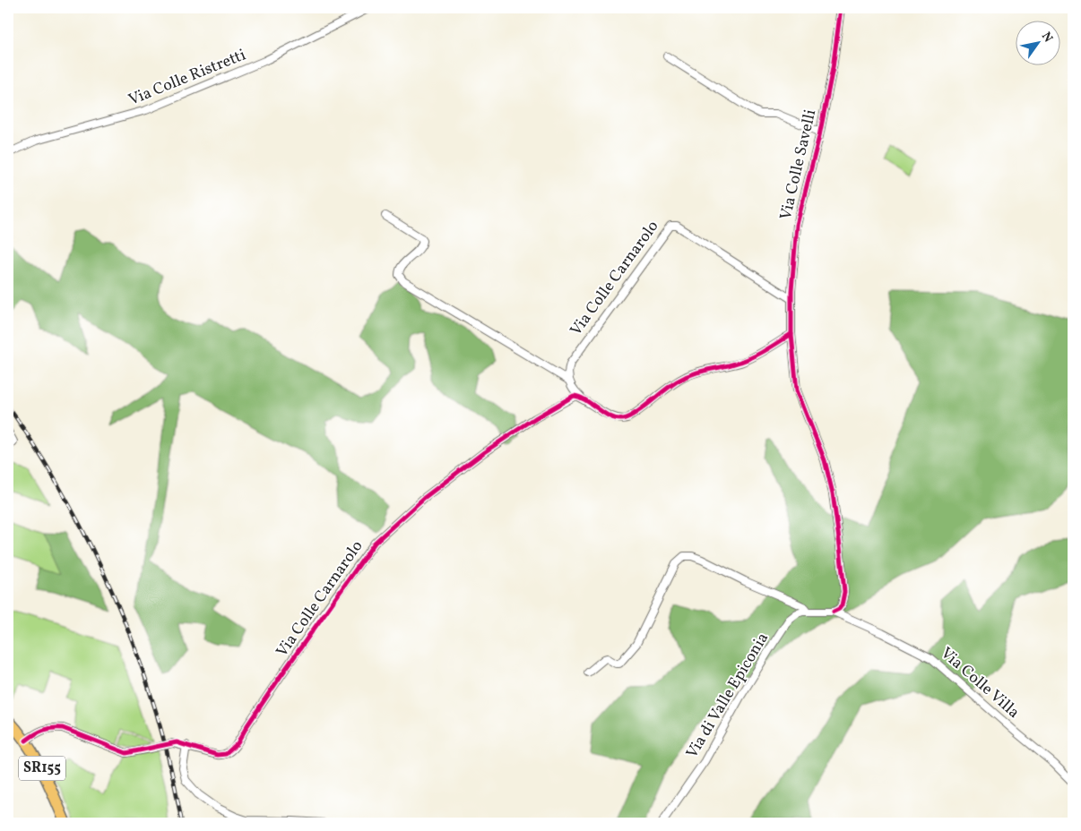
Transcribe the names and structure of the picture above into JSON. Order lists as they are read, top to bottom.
{
  "streets": {
    "main road": ["SR155"],
    "street": [
      "Via Colle Ristretti",
      "Via Colle Savelli",
      "Via Colle Carnarolo",
      "Via Colle Villa",
      "Via di Valle Epiconia"
    ]
  },
  "crossings": [
    ["Via Colle Savelli", "Via Colle Carnarolo"],
    ["Via Colle Savelli", "Via Colle Villa"],
    ["Via Colle Carnarolo", "SR155"]
  ],
  "north": "top right"
}
